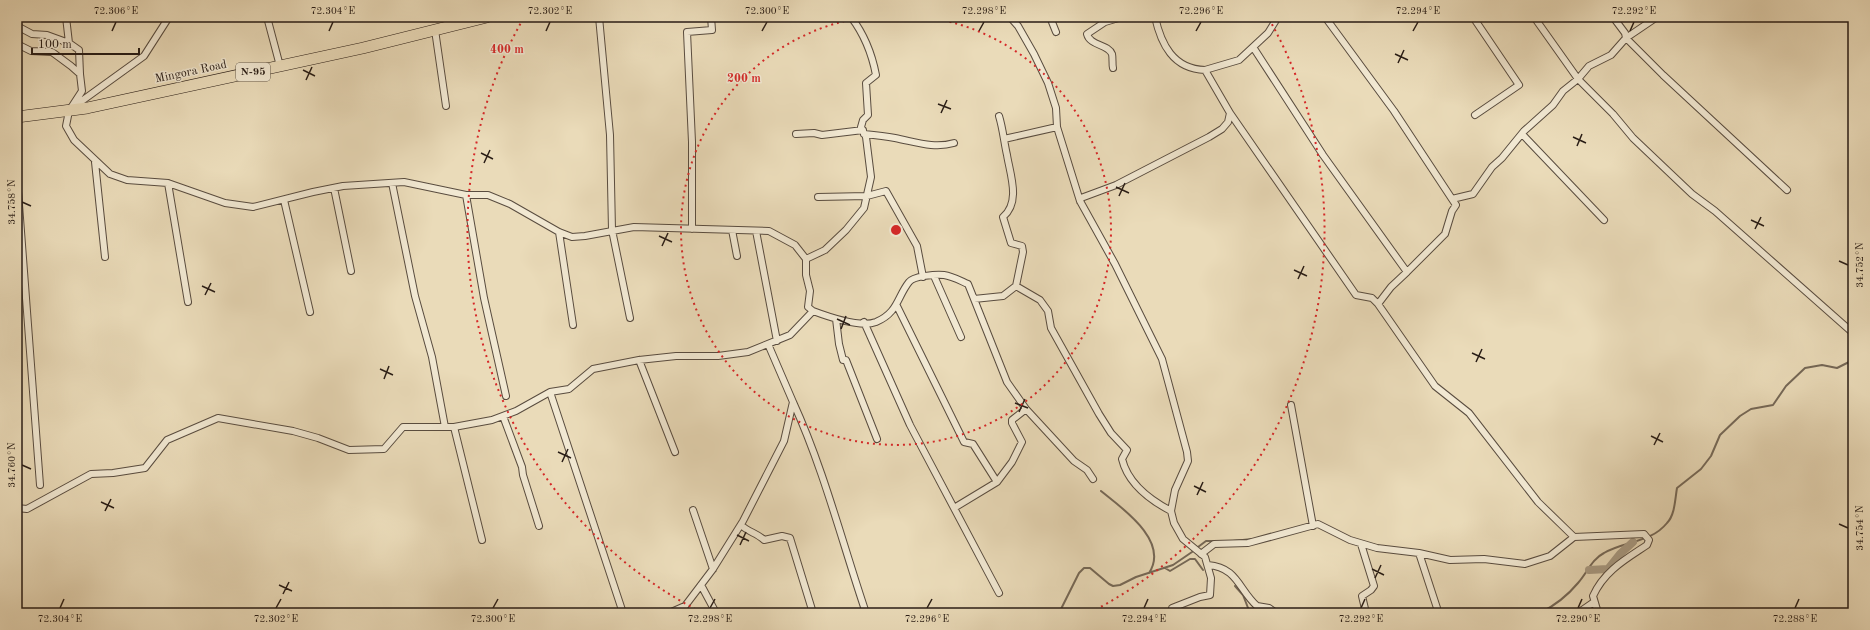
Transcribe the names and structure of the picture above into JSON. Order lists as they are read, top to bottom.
{
  "streets": {
    "highway": ["Mingora Road", "N-95"]
  },
  "scale_bar": "100 m",
  "coordinates": [
    "72.306°E",
    "72.304°E",
    "72.302°E",
    "72.300°E",
    "72.298°E",
    "72.296°E",
    "72.294°E",
    "72.292°E",
    "34.758°N",
    "34.752°N",
    "34.760°N",
    "34.754°N",
    "72.290°E",
    "72.288°E"
  ],
  "rings": ["400 m", "200 m"]
}
